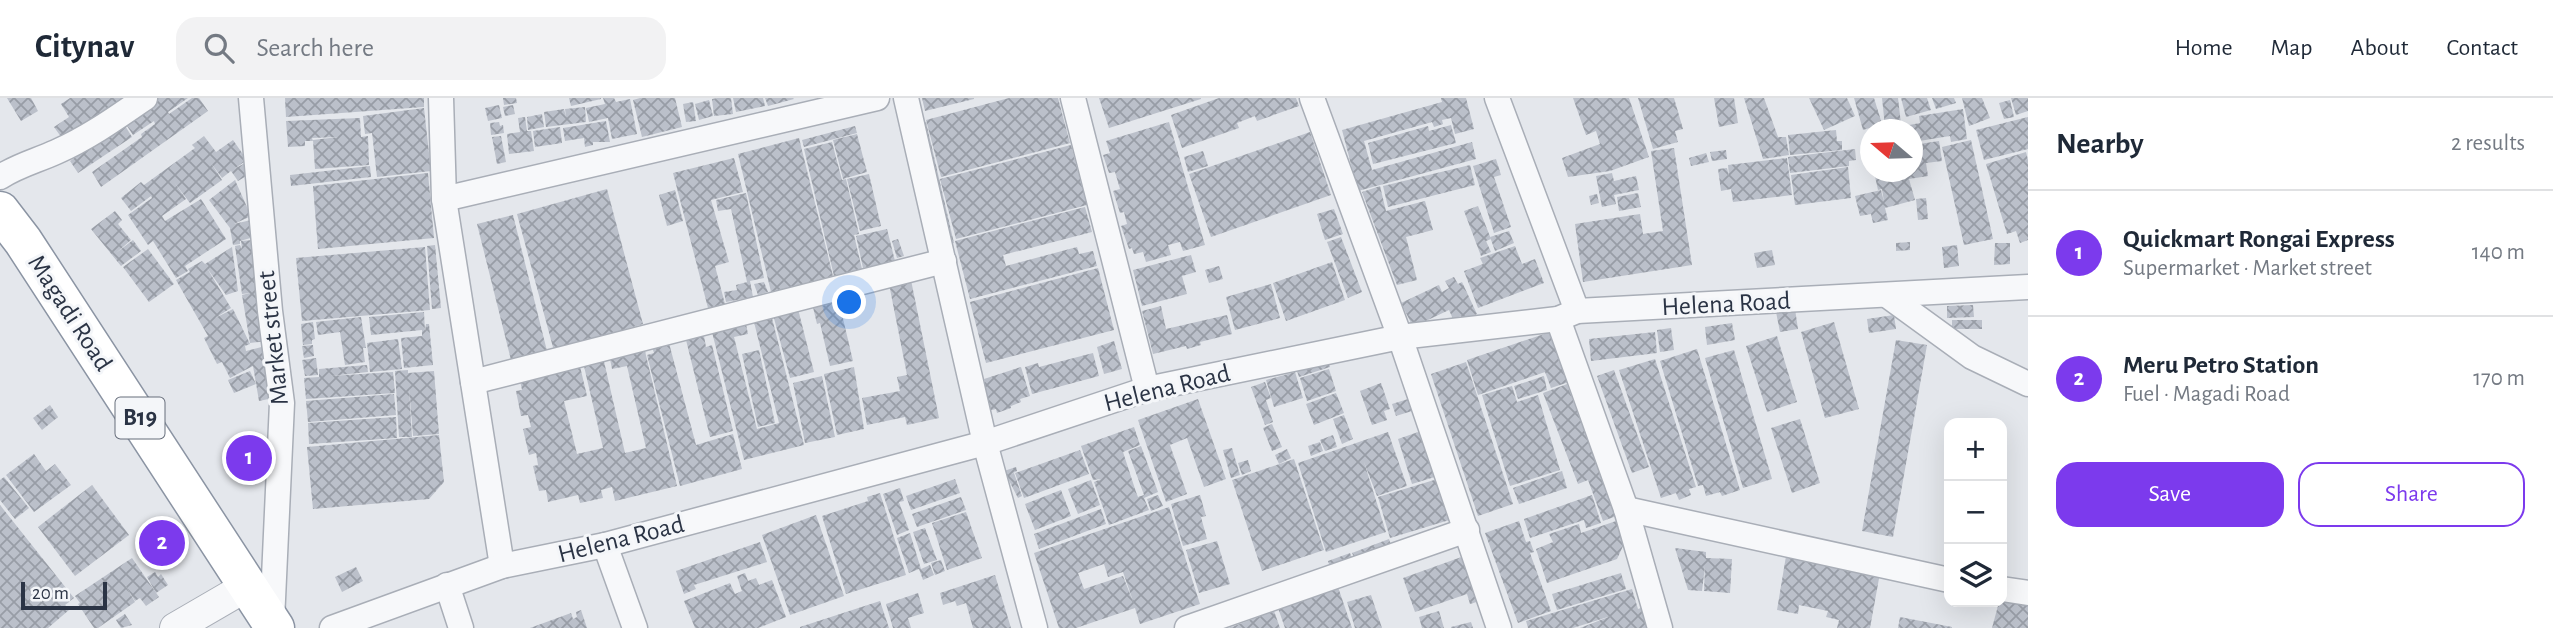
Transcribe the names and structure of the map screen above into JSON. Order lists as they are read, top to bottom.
{
  "streets": {
    "highway": ["Magadi Road", "B19"],
    "street": ["Helena Road", "Market street"]
  },
  "crossings": [
    ["Magadi Road", "Market street"]
  ],
  "scale_bar": "20 m",
  "north": "left",
  "page": {
    "header": "Citynav",
    "search": "Search here",
    "nav": [
      "Home",
      "Map",
      "About",
      "Contact"
    ],
    "heading": ["Nearby", "2 results"],
    "list": [
      {
        "mark": "1",
        "name": "Quickmart Rongai Express",
        "note": "Supermarket · Market street",
        "value": "140 m"
      },
      {
        "mark": "2",
        "name": "Meru Petro Station",
        "note": "Fuel · Magadi Road",
        "value": "170 m"
      }
    ],
    "map_buttons": ["+", "−"],
    "pins": ["1", "2"],
    "buttons": ["Save", "Share"],
    "scale": "20 m"
  }
}
